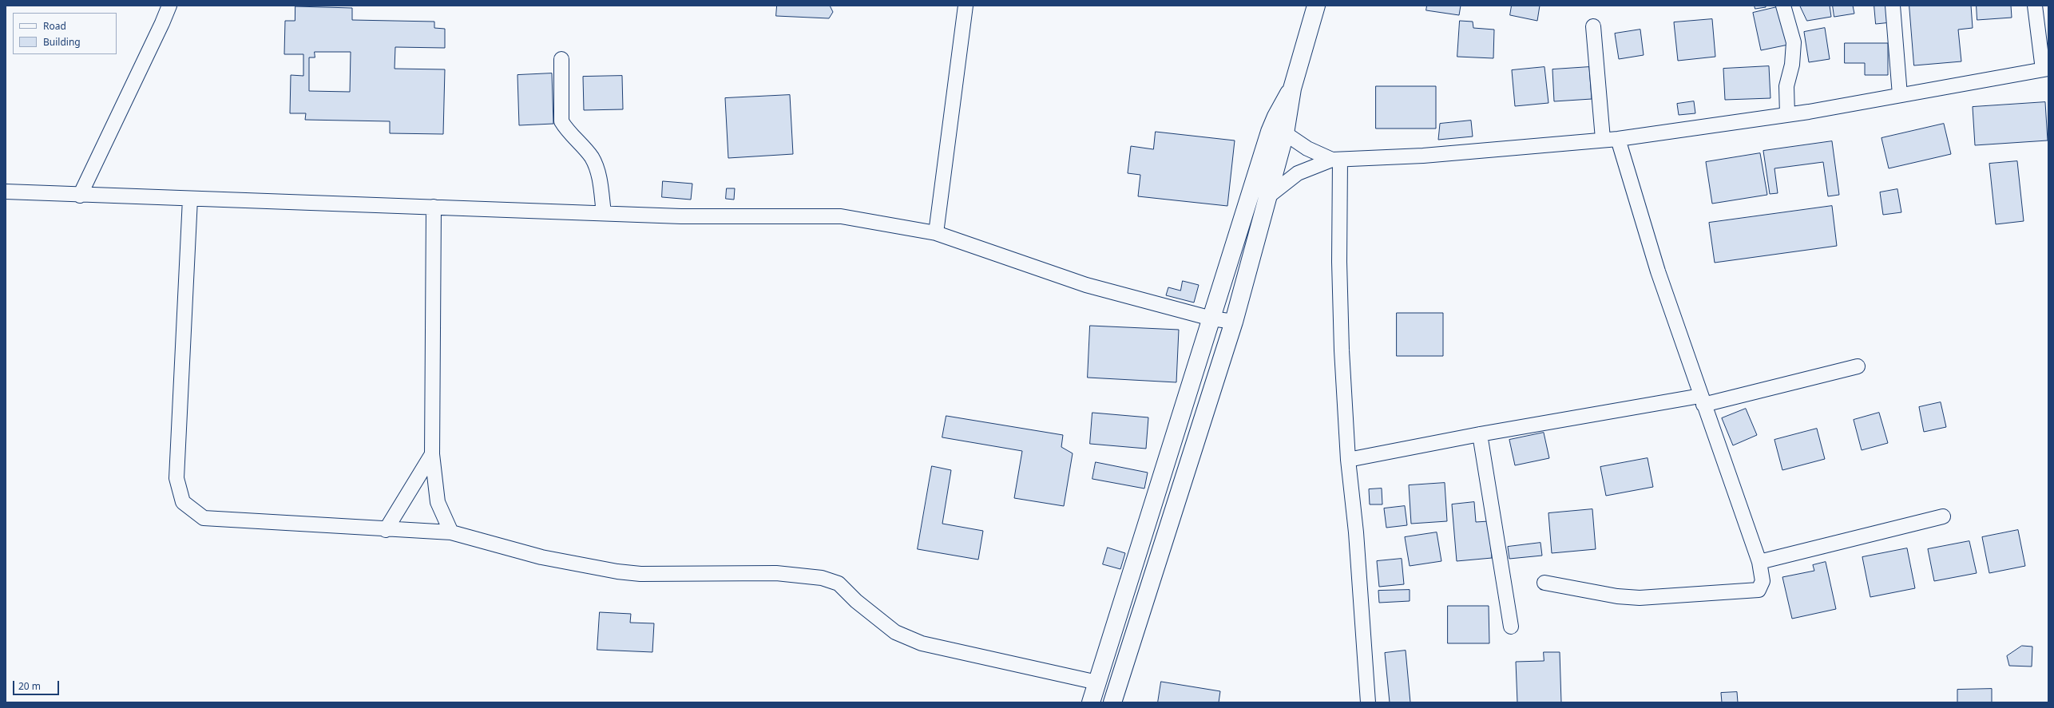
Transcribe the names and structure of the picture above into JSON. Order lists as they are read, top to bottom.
{
  "legend": ["Road", "Building"],
  "scale_bar": "20 m"
}
